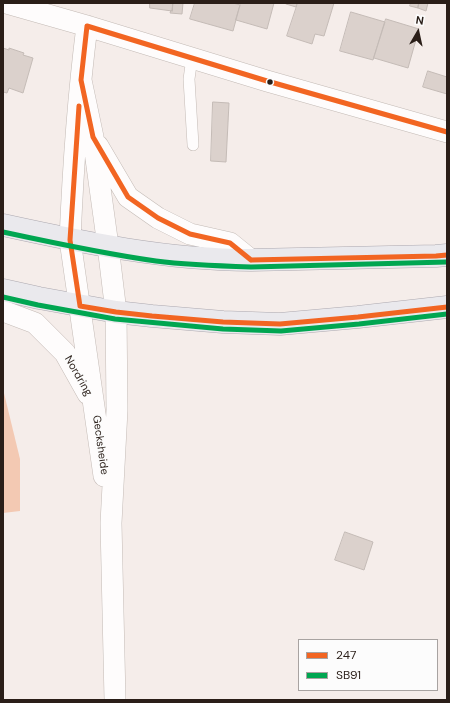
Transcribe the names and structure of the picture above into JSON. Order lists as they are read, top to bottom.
{
  "streets": {
    "street": ["Nordring", "Gecksheide"]
  },
  "crossings": [
    ["Nordring", "Gecksheide"]
  ],
  "lines": ["transit line 247", "transit line SB91"],
  "legend": ["247", "SB91"],
  "north": "top"
}
